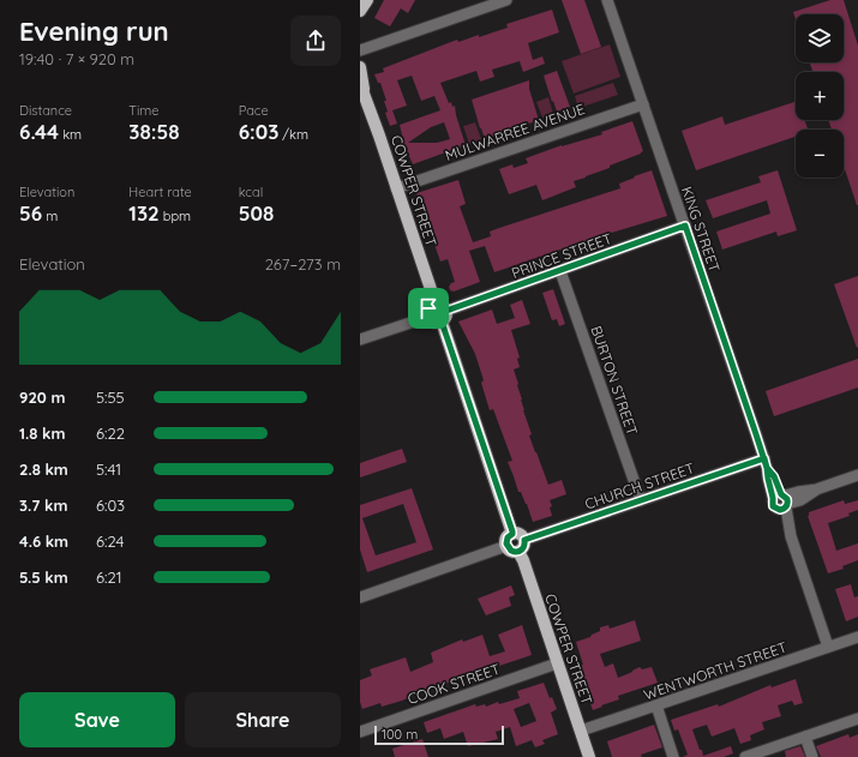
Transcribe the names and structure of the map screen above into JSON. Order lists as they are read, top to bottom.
{
  "streets": {
    "main road": ["COWPER STREET"],
    "street": [
      "MULWARREE AVENUE",
      "KING STREET",
      "PRINCE STREET",
      "BURTON STREET",
      "CHURCH STREET",
      "WENTWORTH STREET",
      "COOK STREET"
    ]
  },
  "crossings": [
    ["MULWARREE AVENUE", "COWPER STREET"],
    ["MULWARREE AVENUE", "KING STREET"],
    ["COWPER STREET", "PRINCE STREET"],
    ["COWPER STREET", "CHURCH STREET"],
    ["COWPER STREET", "WENTWORTH STREET"],
    ["COWPER STREET", "COOK STREET"],
    ["KING STREET", "PRINCE STREET"],
    ["KING STREET", "CHURCH STREET"],
    ["KING STREET", "WENTWORTH STREET"],
    ["PRINCE STREET", "BURTON STREET"],
    ["BURTON STREET", "CHURCH STREET"]
  ],
  "scale_bar": "100 m",
  "page": {
    "heading": ["Evening run", "19:40 · 7 × 920 m"],
    "map_buttons": ["+", "−"],
    "stats": [
      ["Distance", "6.44 km"],
      ["Time", "38:58"],
      ["Pace", "6:03 /km"],
      ["Elevation", "56 m"],
      ["Heart rate", "132 bpm"],
      ["kcal", "508"]
    ],
    "chart": ["Elevation", "267–273 m"],
    "list": [
      {
        "name": "920 m",
        "note": "5:55"
      },
      {
        "name": "1.8 km",
        "note": "6:22"
      },
      {
        "name": "2.8 km",
        "note": "5:41"
      },
      {
        "name": "3.7 km",
        "note": "6:03"
      },
      {
        "name": "4.6 km",
        "note": "6:24"
      },
      {
        "name": "5.5 km",
        "note": "6:21"
      }
    ],
    "buttons": ["Save", "Share"],
    "scale": "100 m"
  }
}
